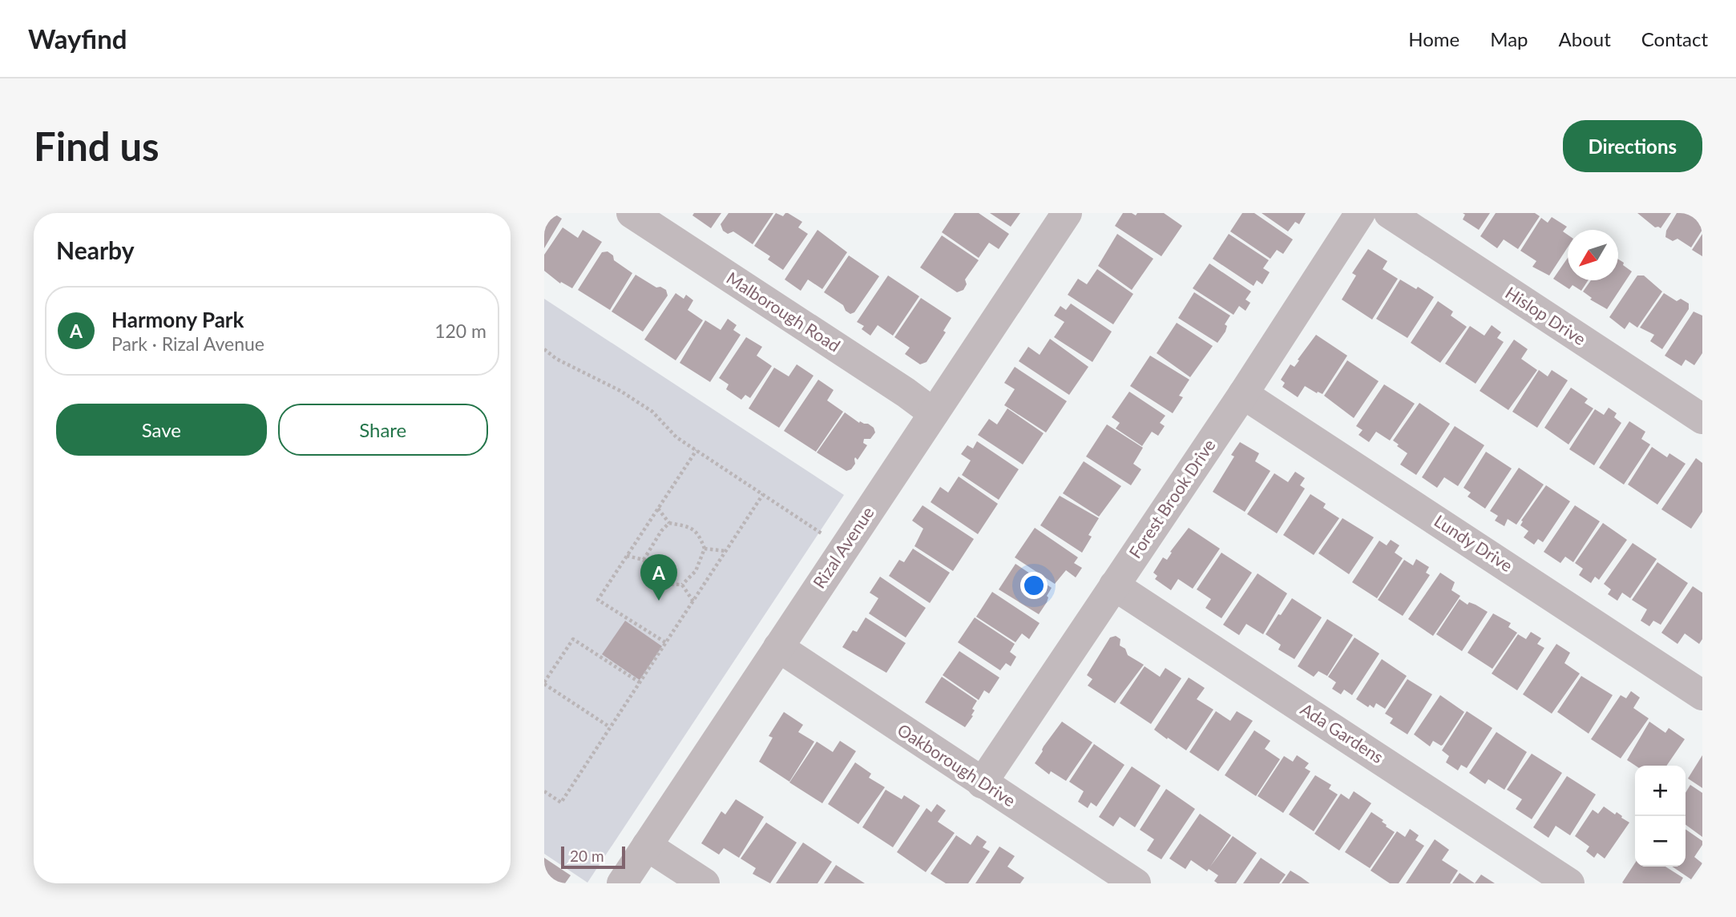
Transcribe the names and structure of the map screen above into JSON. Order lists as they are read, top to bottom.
{
  "streets": {
    "street": [
      "Malborough Road",
      "Hislop Drive",
      "Forest Brook Drive",
      "Lundy Drive",
      "Rizal Avenue",
      "Ada Gardens",
      "Oakborough Drive"
    ]
  },
  "crossings": [
    ["Malborough Road", "Rizal Avenue"],
    ["Forest Brook Drive", "Lundy Drive"],
    ["Forest Brook Drive", "Ada Gardens"],
    ["Forest Brook Drive", "Oakborough Drive"],
    ["Rizal Avenue", "Oakborough Drive"]
  ],
  "scale_bar": "20 m",
  "north": "bottom left",
  "page": {
    "header": "Wayfind",
    "nav": [
      "Home",
      "Map",
      "About",
      "Contact"
    ],
    "buttons": [
      "Directions",
      ["Save", "Share"]
    ],
    "title": "Find us",
    "heading": "Nearby",
    "list": [
      {
        "mark": "A",
        "name": "Harmony Park",
        "note": "Park · Rizal Avenue",
        "value": "120 m"
      }
    ],
    "pins": "A",
    "map_buttons": ["+", "−"],
    "scale": "20 m"
  }
}
